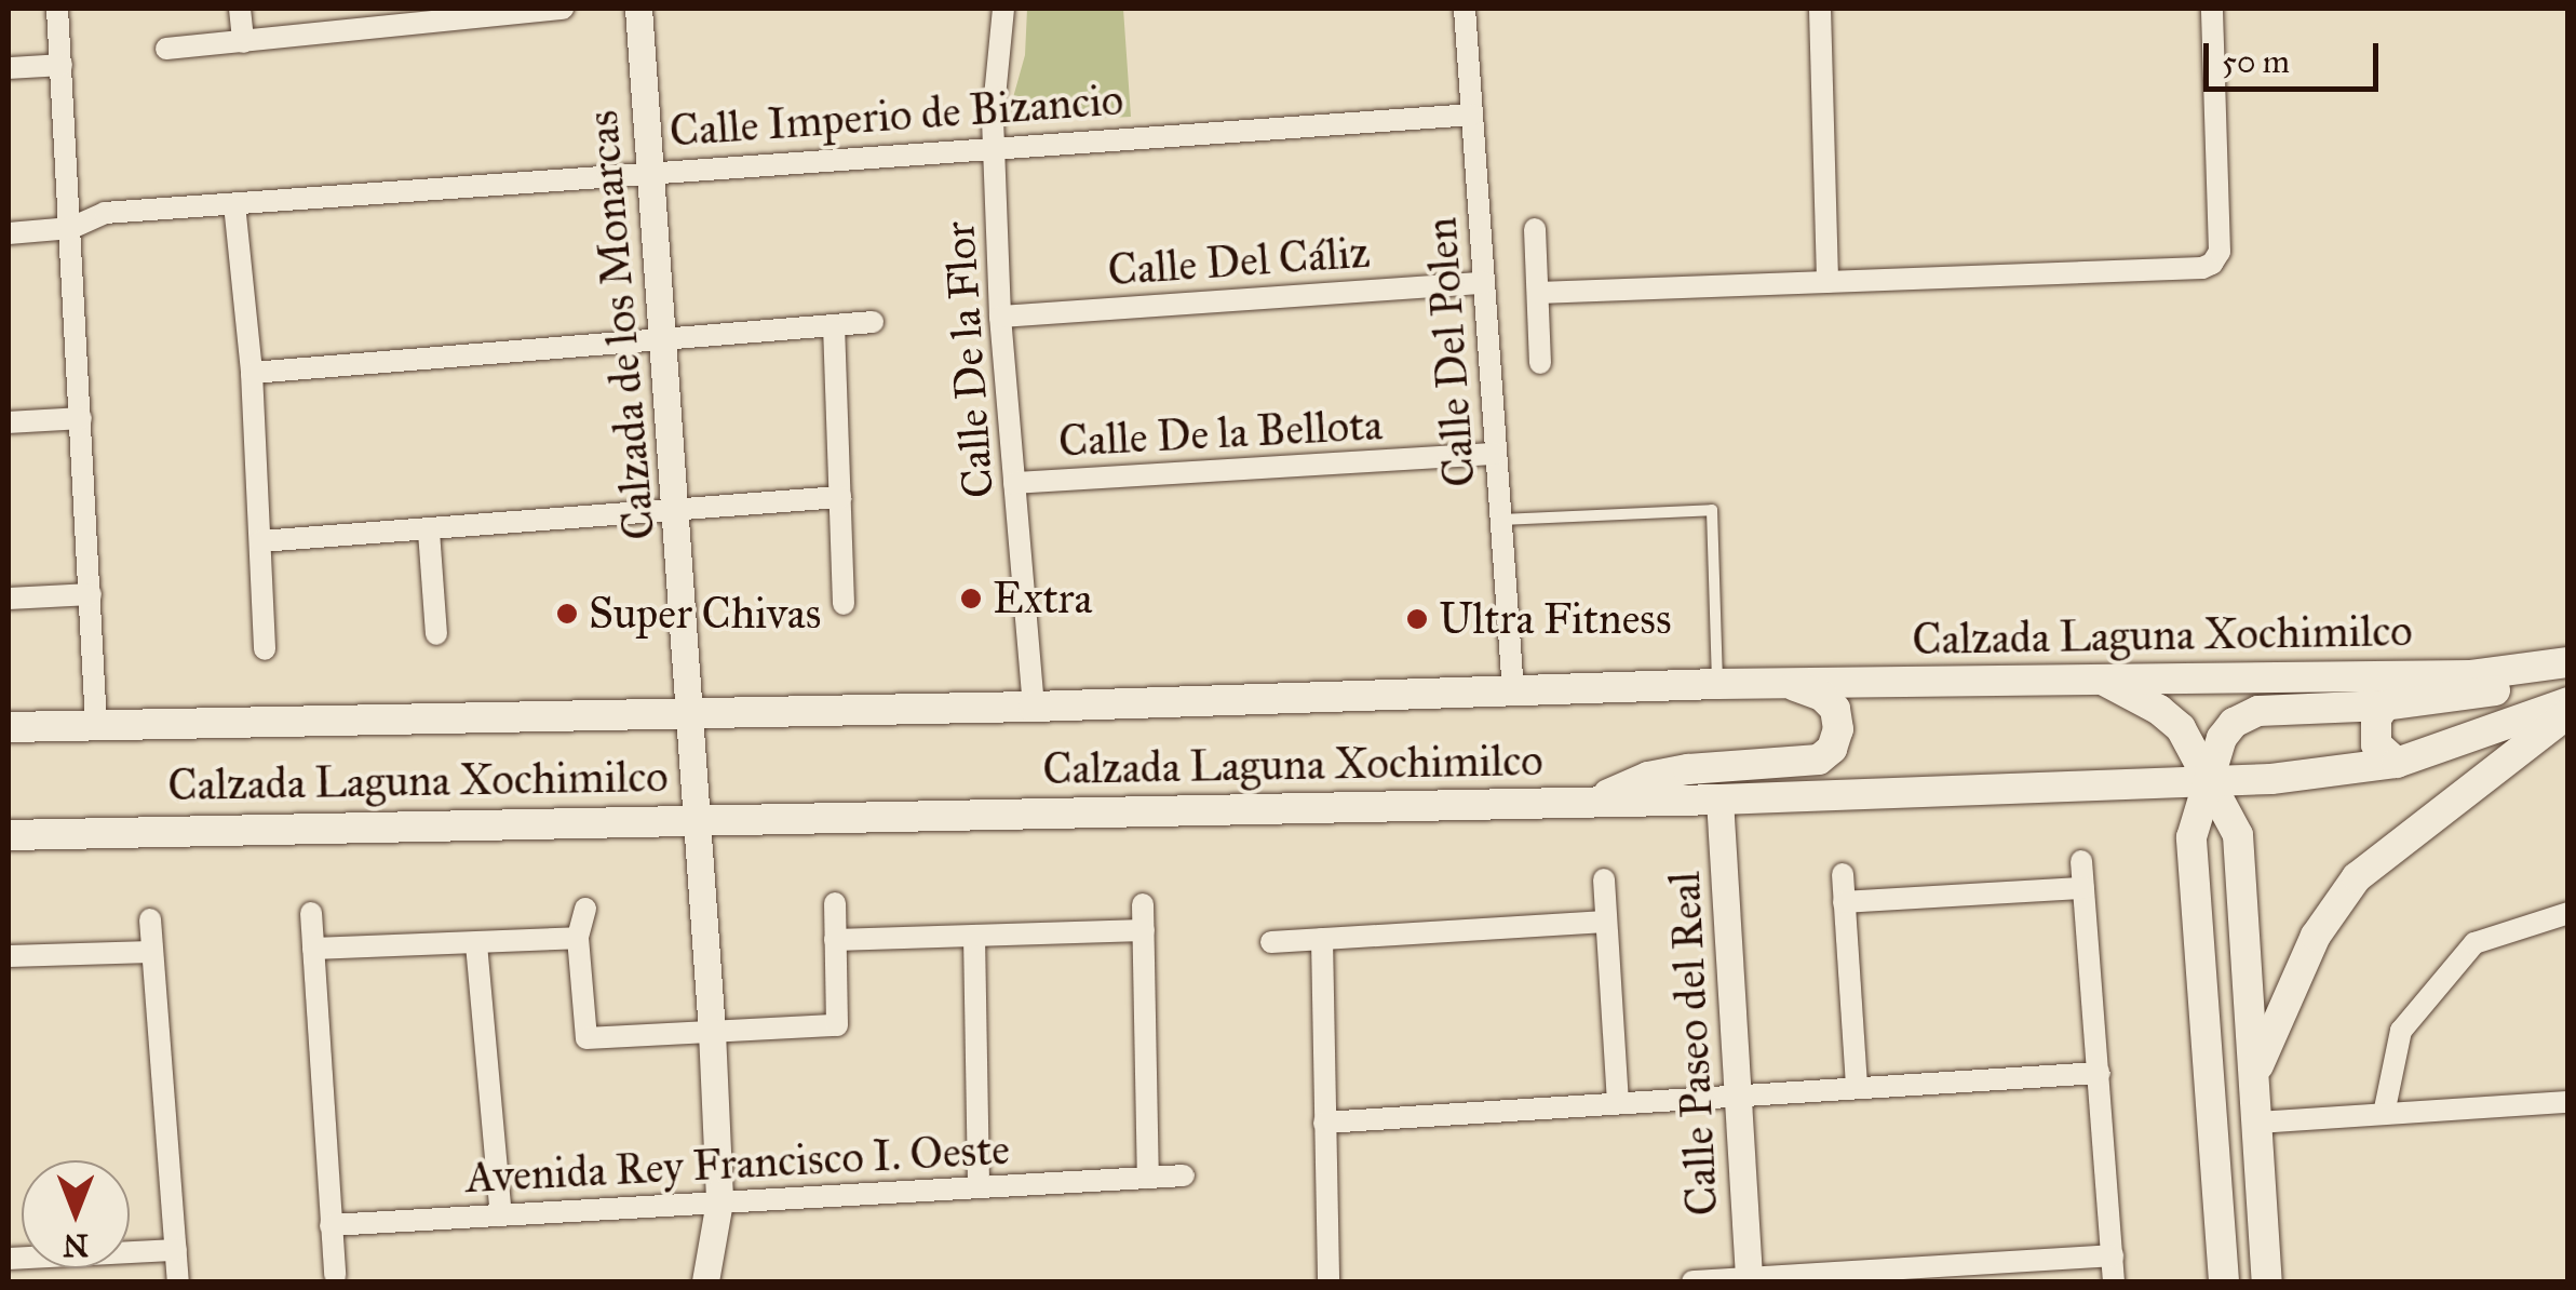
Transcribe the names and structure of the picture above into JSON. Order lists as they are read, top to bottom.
{
  "streets": {
    "main road": ["Calzada Laguna Xochimilco"],
    "street": [
      "Calle Imperio de Bizancio",
      "Calle Del Cáliz",
      "Calzada de los Monarcas",
      "Calle Del Polen",
      "Calle De la Flor",
      "Calle De la Bellota",
      "Calle Paseo del Real",
      "Avenida Rey Francisco I. Oeste"
    ]
  },
  "crossings": [
    ["Calle Imperio de Bizancio", "Calzada de los Monarcas"],
    ["Calle Imperio de Bizancio", "Calle Del Polen"],
    ["Calle Imperio de Bizancio", "Calle De la Flor"],
    ["Calle Del Cáliz", "Calle Del Polen"],
    ["Calle Del Cáliz", "Calle De la Flor"],
    ["Calzada de los Monarcas", "Calzada Laguna Xochimilco"],
    ["Calzada de los Monarcas", "Avenida Rey Francisco I. Oeste"],
    ["Calle Del Polen", "Calle De la Bellota"],
    ["Calle Del Polen", "Calzada Laguna Xochimilco"],
    ["Calle De la Flor", "Calle De la Bellota"],
    ["Calle De la Flor", "Calzada Laguna Xochimilco"],
    ["Calzada Laguna Xochimilco", "Calle Paseo del Real"]
  ],
  "places": ["Extra", "Super Chivas", "Ultra Fitness"],
  "scale_bar": "50 m",
  "north": "bottom"
}
